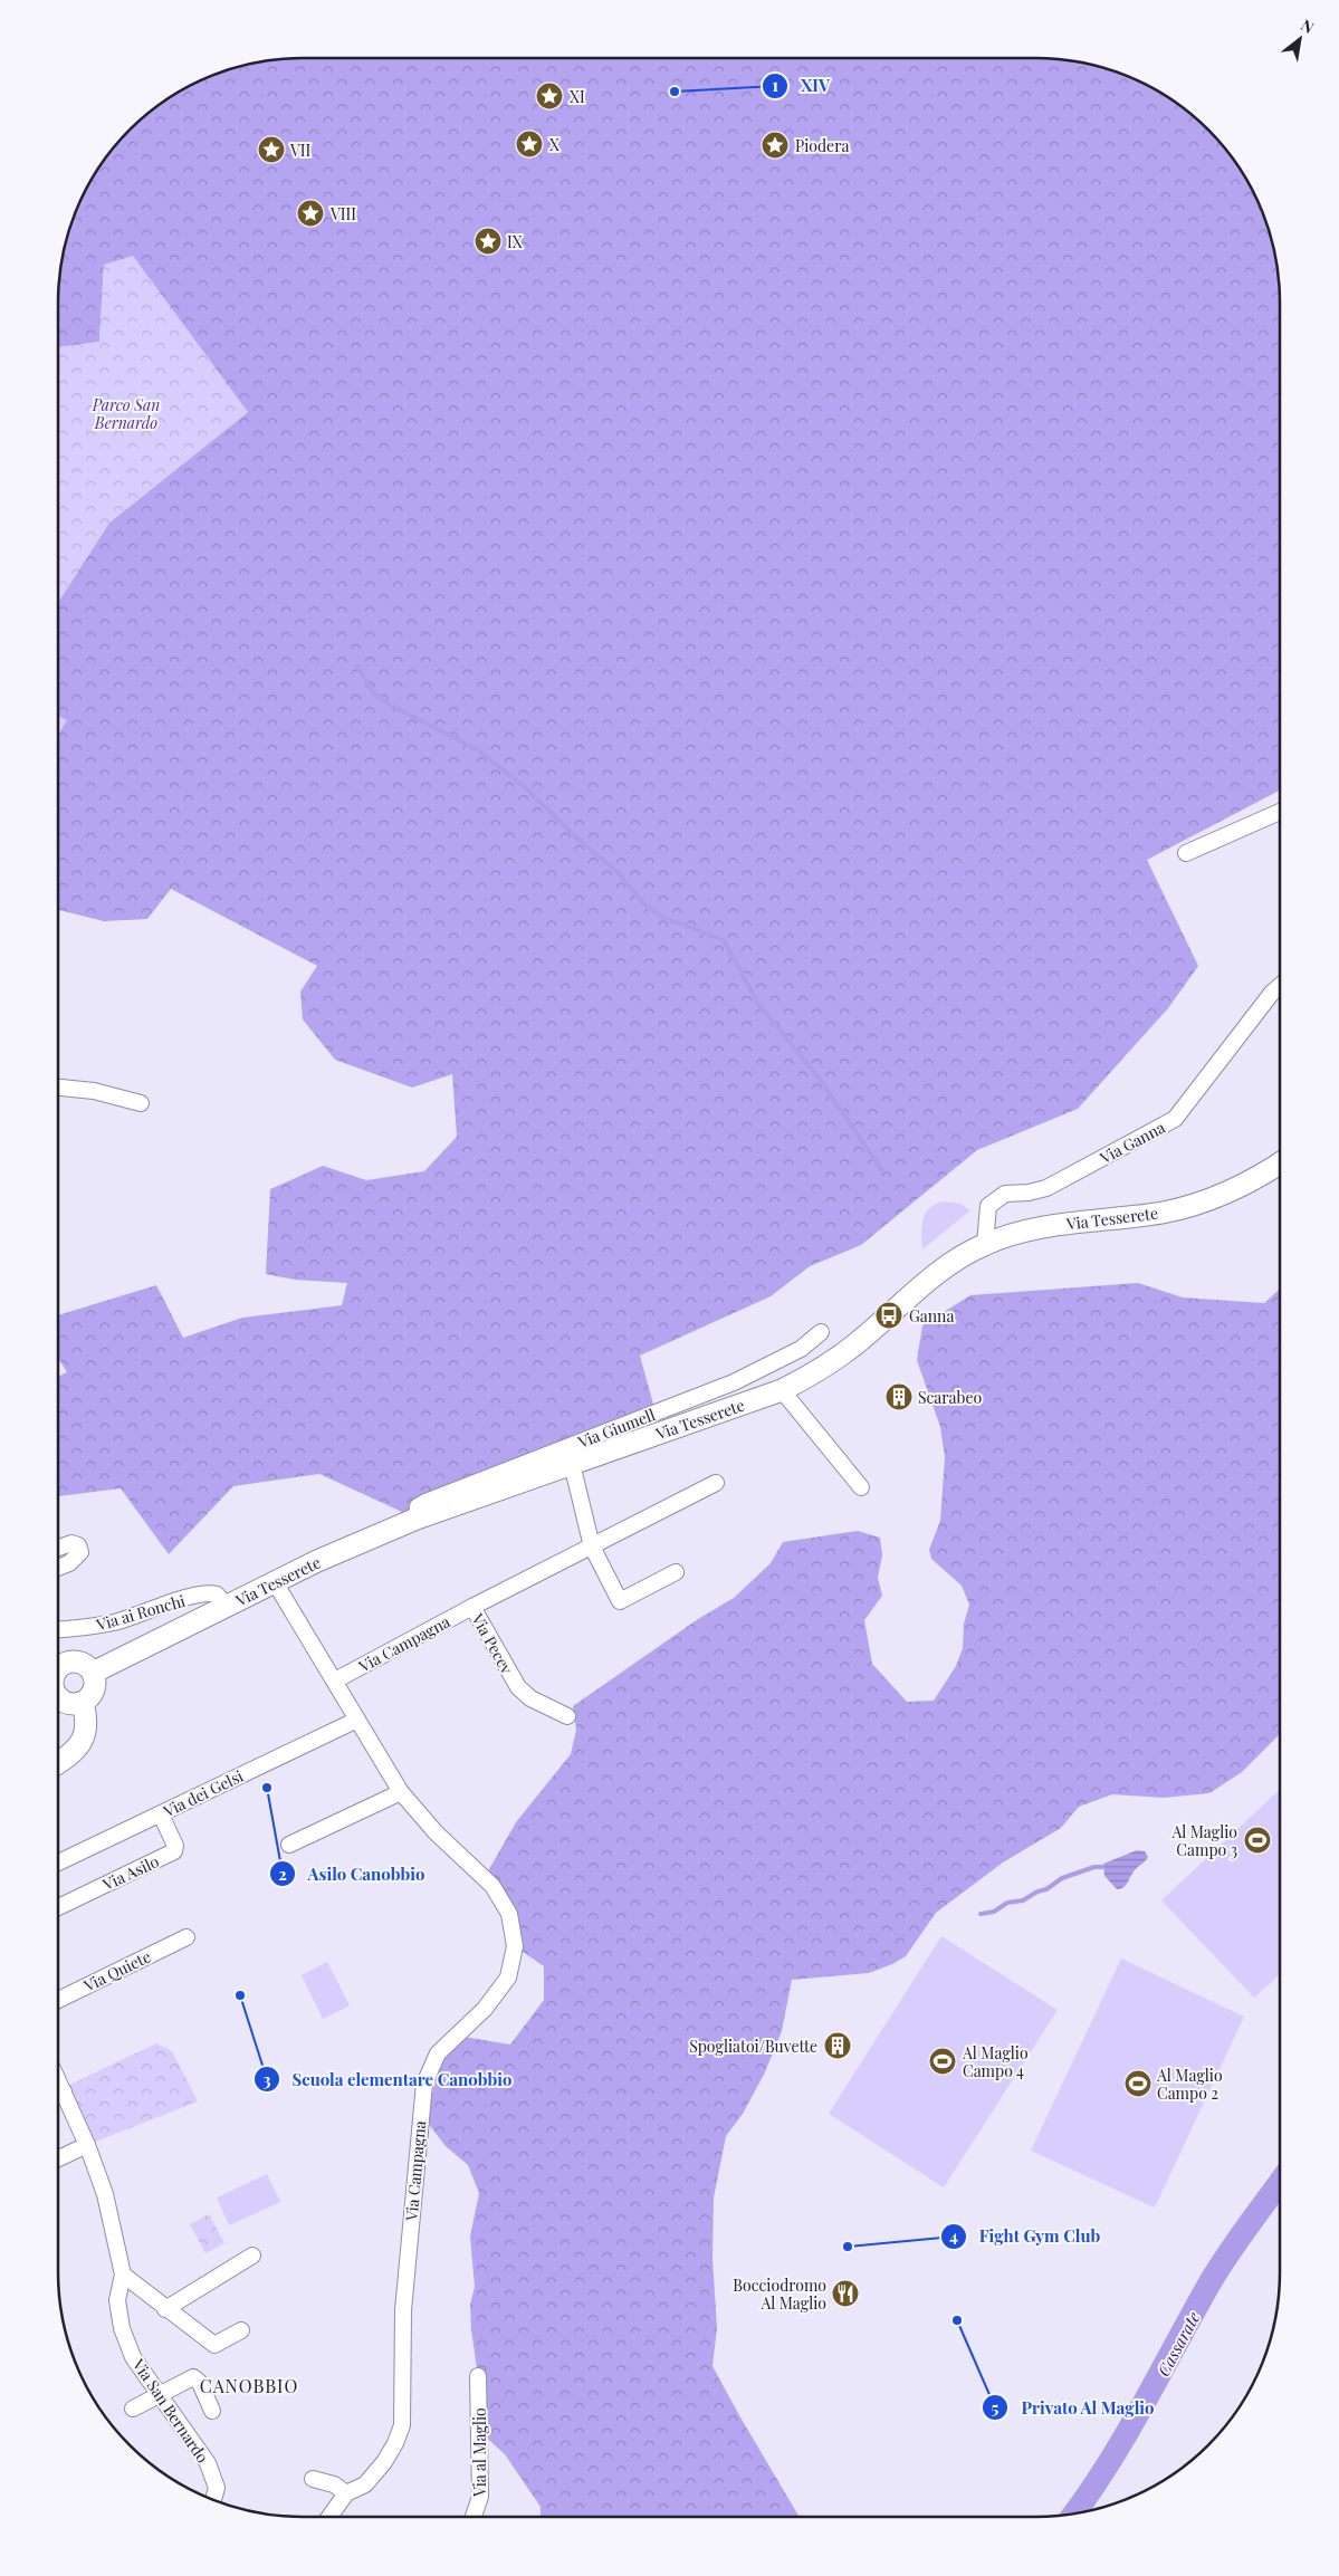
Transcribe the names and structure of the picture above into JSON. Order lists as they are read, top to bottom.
{
  "streets": {
    "main road": ["Via Tesserete"],
    "street": [
      "Via Ganna",
      "Via Giumell",
      "Via ai Ronchi",
      "Via Campagna",
      "Via Pecev",
      "Via dei Gelsi",
      "Via Asilo",
      "Via Quiete",
      "Via San Bernardo",
      "Via al Maglio"
    ]
  },
  "crossings": [
    ["Via Ganna", "Via Tesserete"],
    ["Via Tesserete", "Via Giumell"],
    ["Via Tesserete", "Via ai Ronchi"],
    ["Via Tesserete", "Via Campagna"],
    ["Via Campagna", "Via Pecev"],
    ["Via Campagna", "Via dei Gelsi"],
    ["Via dei Gelsi", "Via Asilo"]
  ],
  "districts": ["CANOBBIO"],
  "water": ["Cassarate"],
  "parks": ["Parco San Bernardo"],
  "places": {
    "other": [
      "XIV",
      "Asilo Canobbio",
      "Scuola elementare Canobbio",
      "Fight Gym Club",
      "Privato Al Maglio"
    ],
    "place": [
      "XI",
      "X",
      "Piodera",
      "VII",
      "VIII",
      "IX"
    ],
    "bus stop": ["Ganna"],
    "building": ["Scarabeo", "Spogliatoi/Buvette"],
    "sports": ["Al Maglio Campo 3", "Al Maglio Campo 4", "Al Maglio Campo 2"],
    "restaurant": ["Bocciodromo Al Maglio"]
  },
  "north": "top right"
}
